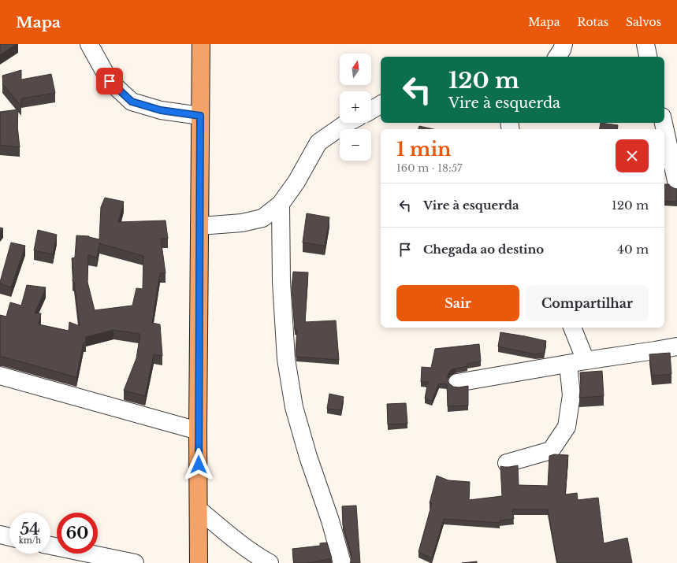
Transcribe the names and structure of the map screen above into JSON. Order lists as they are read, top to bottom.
{
  "north": "top",
  "page": {
    "header": "Mapa",
    "nav": ["Mapa", "Rotas", "Salvos"],
    "map_buttons": ["+", "−"],
    "turn": ["120 m", "Vire à esquerda"],
    "heading": ["1 min", "160 m · 18:57"],
    "list": [
      {
        "name": "Vire à esquerda",
        "value": "120 m"
      },
      {
        "name": "Chegada ao destino",
        "value": "40 m"
      }
    ],
    "buttons": ["Sair", "Compartilhar"],
    "speed": "54 km/h",
    "limit": "60"
  }
}
